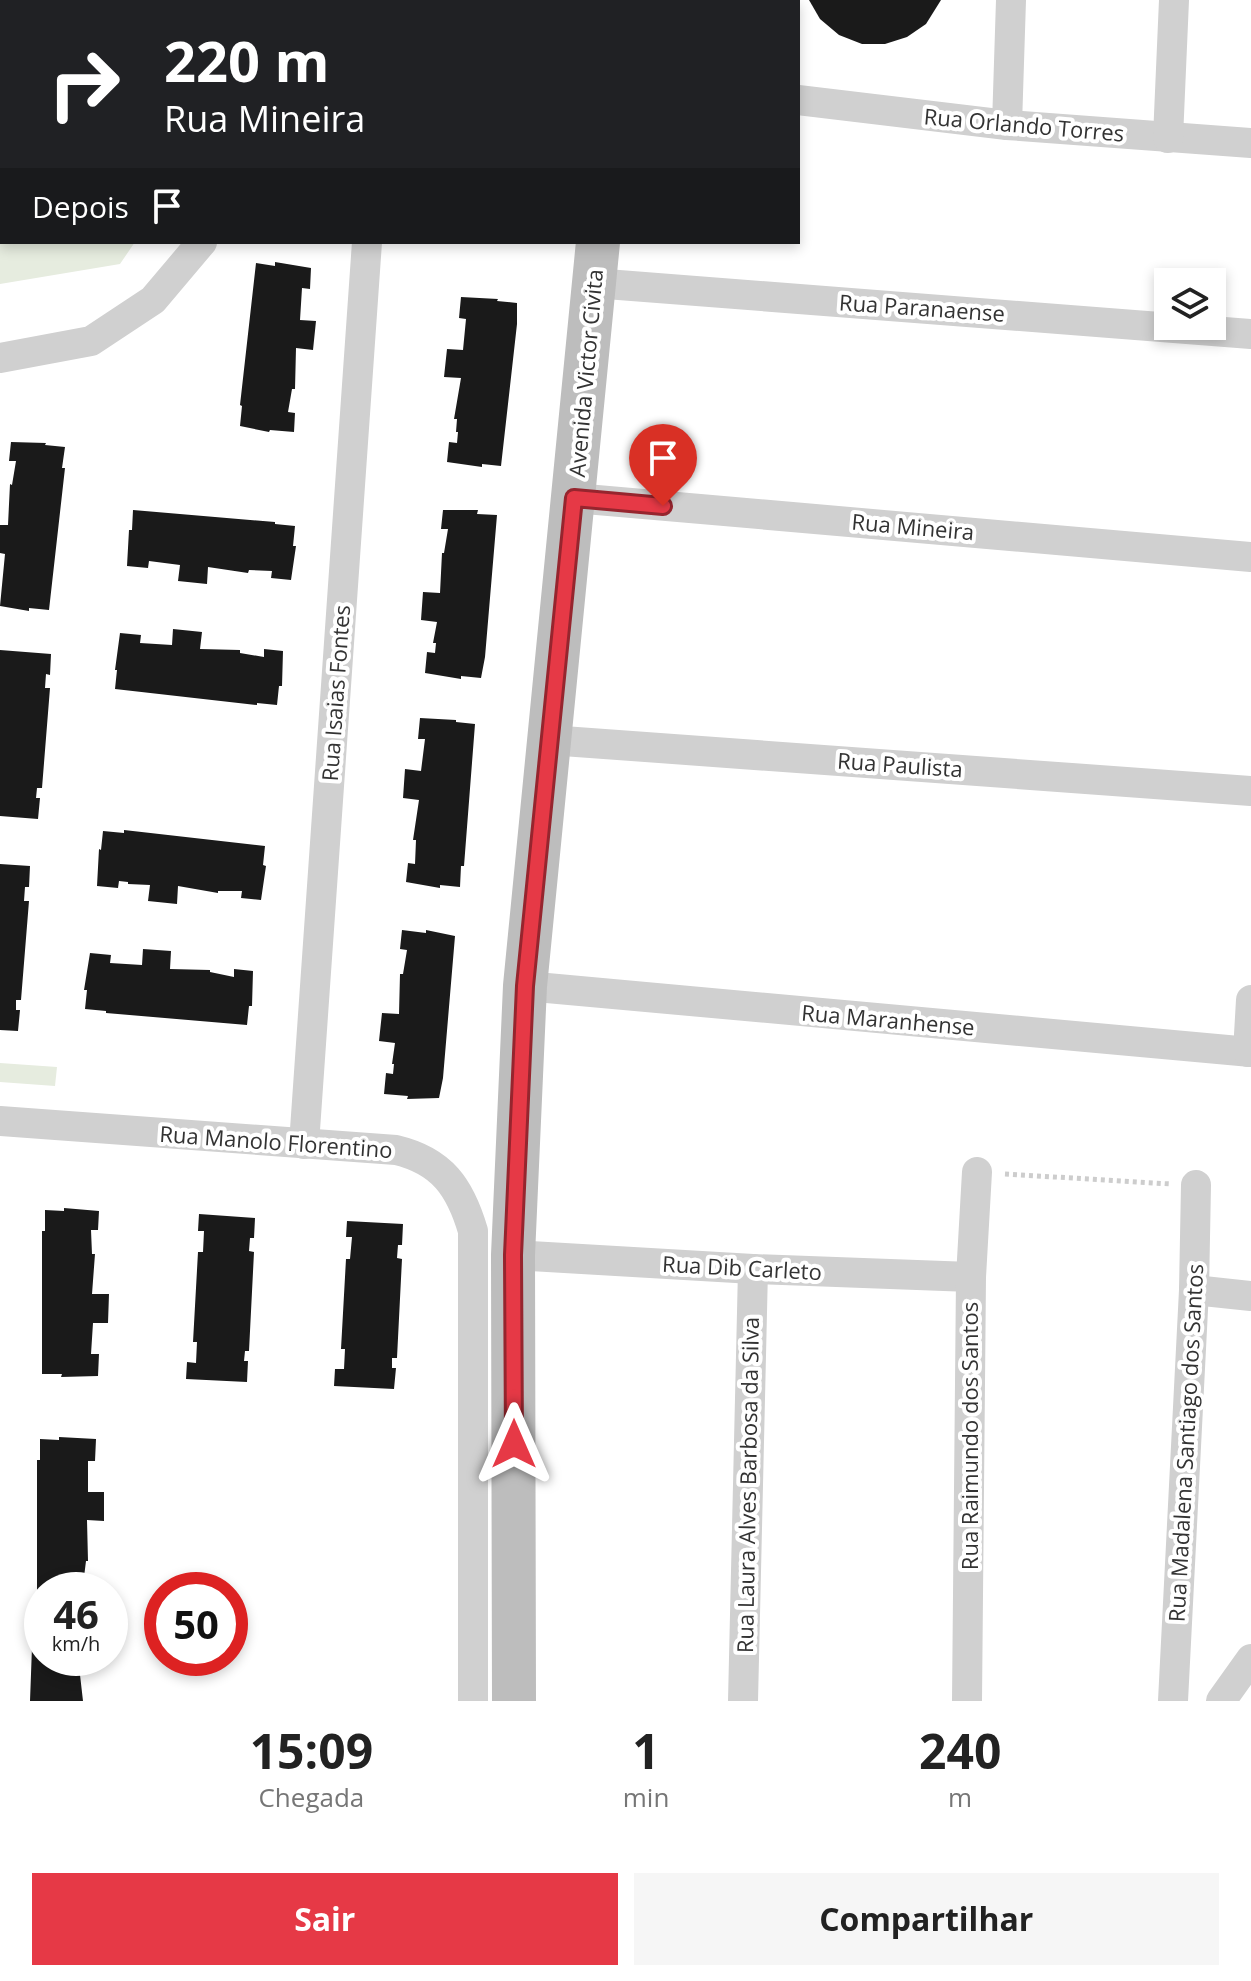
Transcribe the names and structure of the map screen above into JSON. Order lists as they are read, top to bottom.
{
  "streets": {
    "main road": ["Avenida Victor Civita"],
    "street": [
      "Rua Orlando Torres",
      "Rua Paranaense",
      "Rua Mineira",
      "Rua Isaias Fontes",
      "Rua Paulista",
      "Rua Maranhense",
      "Rua Manolo Florentino",
      "Rua Dib Carleto",
      "Rua Raimundo dos Santos",
      "Rua Madalena Santiago dos Santos",
      "Rua Laura Alves Barbosa da Silva"
    ]
  },
  "crossings": [
    ["Rua Paranaense", "Avenida Victor Civita"],
    ["Avenida Victor Civita", "Rua Mineira"],
    ["Avenida Victor Civita", "Rua Paulista"],
    ["Avenida Victor Civita", "Rua Maranhense"],
    ["Avenida Victor Civita", "Rua Dib Carleto"],
    ["Rua Isaias Fontes", "Rua Manolo Florentino"],
    ["Rua Dib Carleto", "Rua Raimundo dos Santos"],
    ["Rua Dib Carleto", "Rua Laura Alves Barbosa da Silva"]
  ],
  "page": {
    "turn": ["220 m", "Rua Mineira"],
    "then": "Depois",
    "speed": "46 km/h",
    "limit": "50",
    "eta": [
      "15:09",
      "Chegada",
      "1",
      "min",
      "240",
      "m"
    ],
    "buttons": ["Sair", "Compartilhar"]
  }
}
